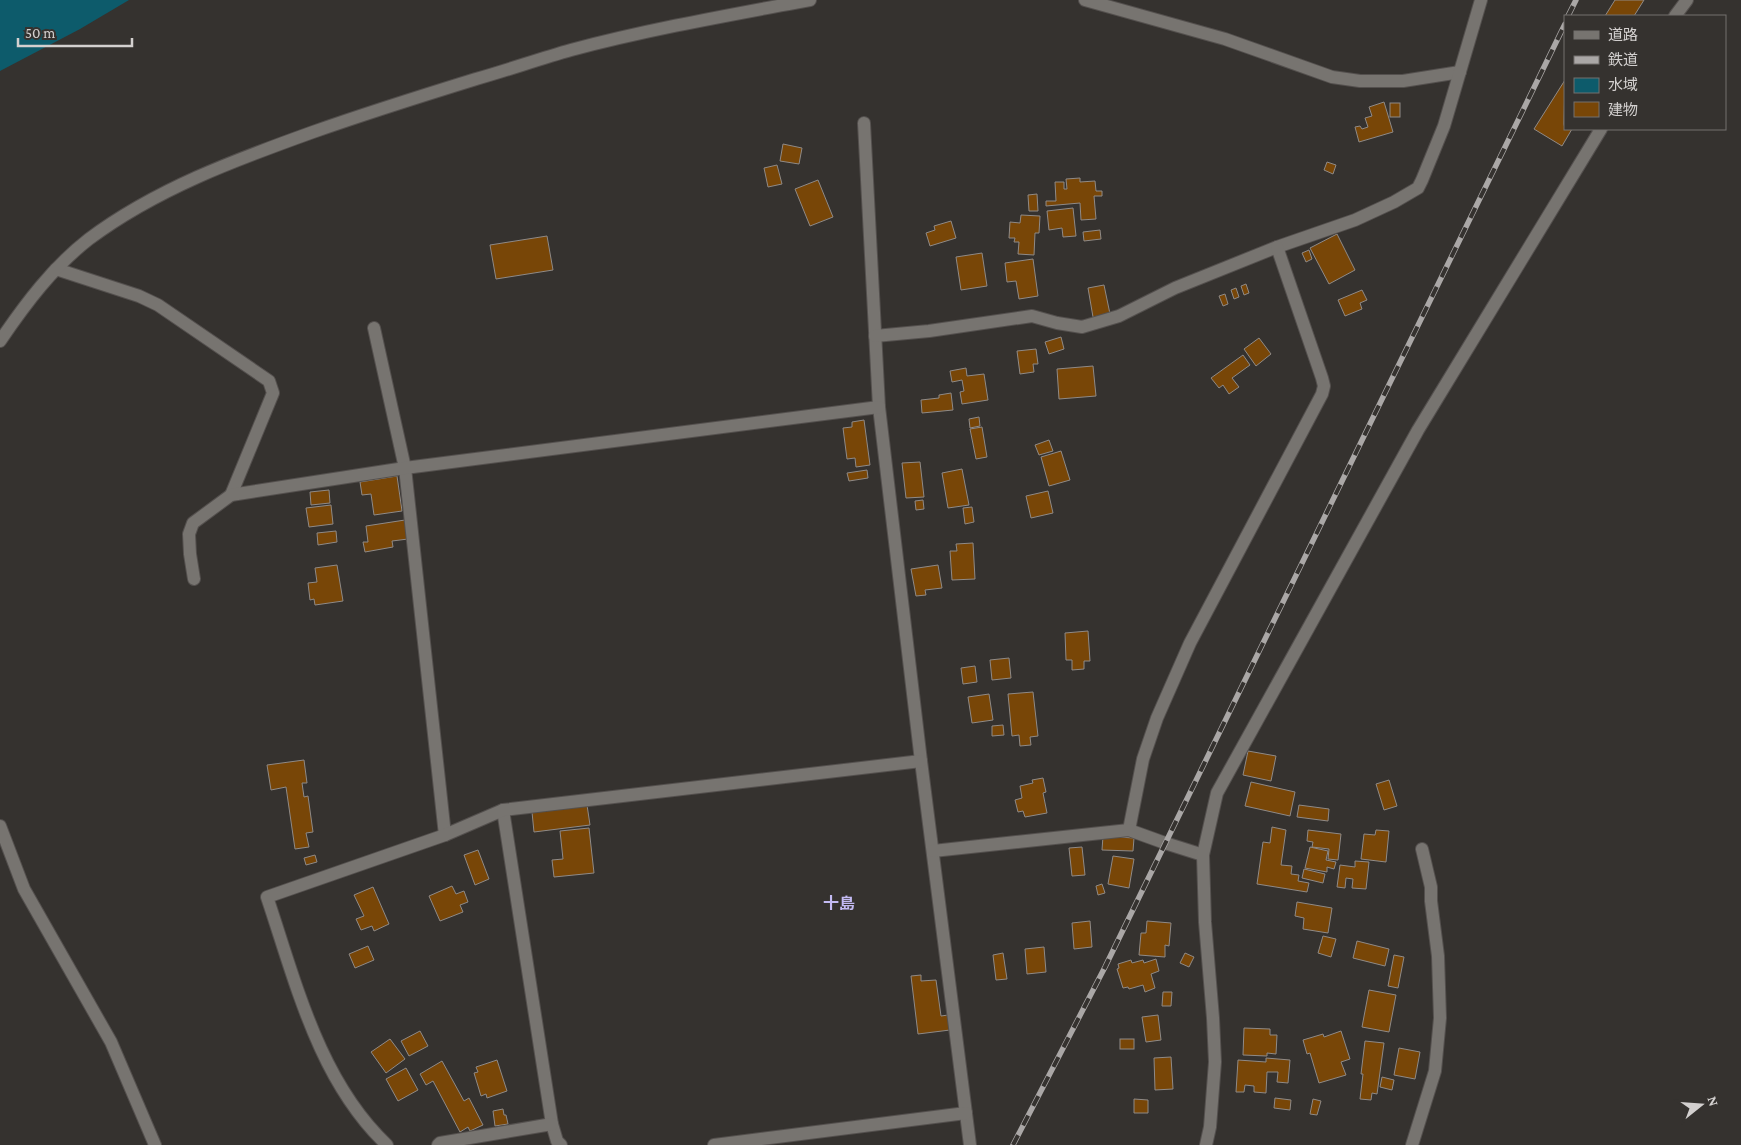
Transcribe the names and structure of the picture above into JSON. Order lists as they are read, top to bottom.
{
  "districts": ["十島"],
  "legend": [
    "道路",
    "鉄道",
    "水域",
    "建物"
  ],
  "scale_bar": "50 m",
  "north": "right"
}
